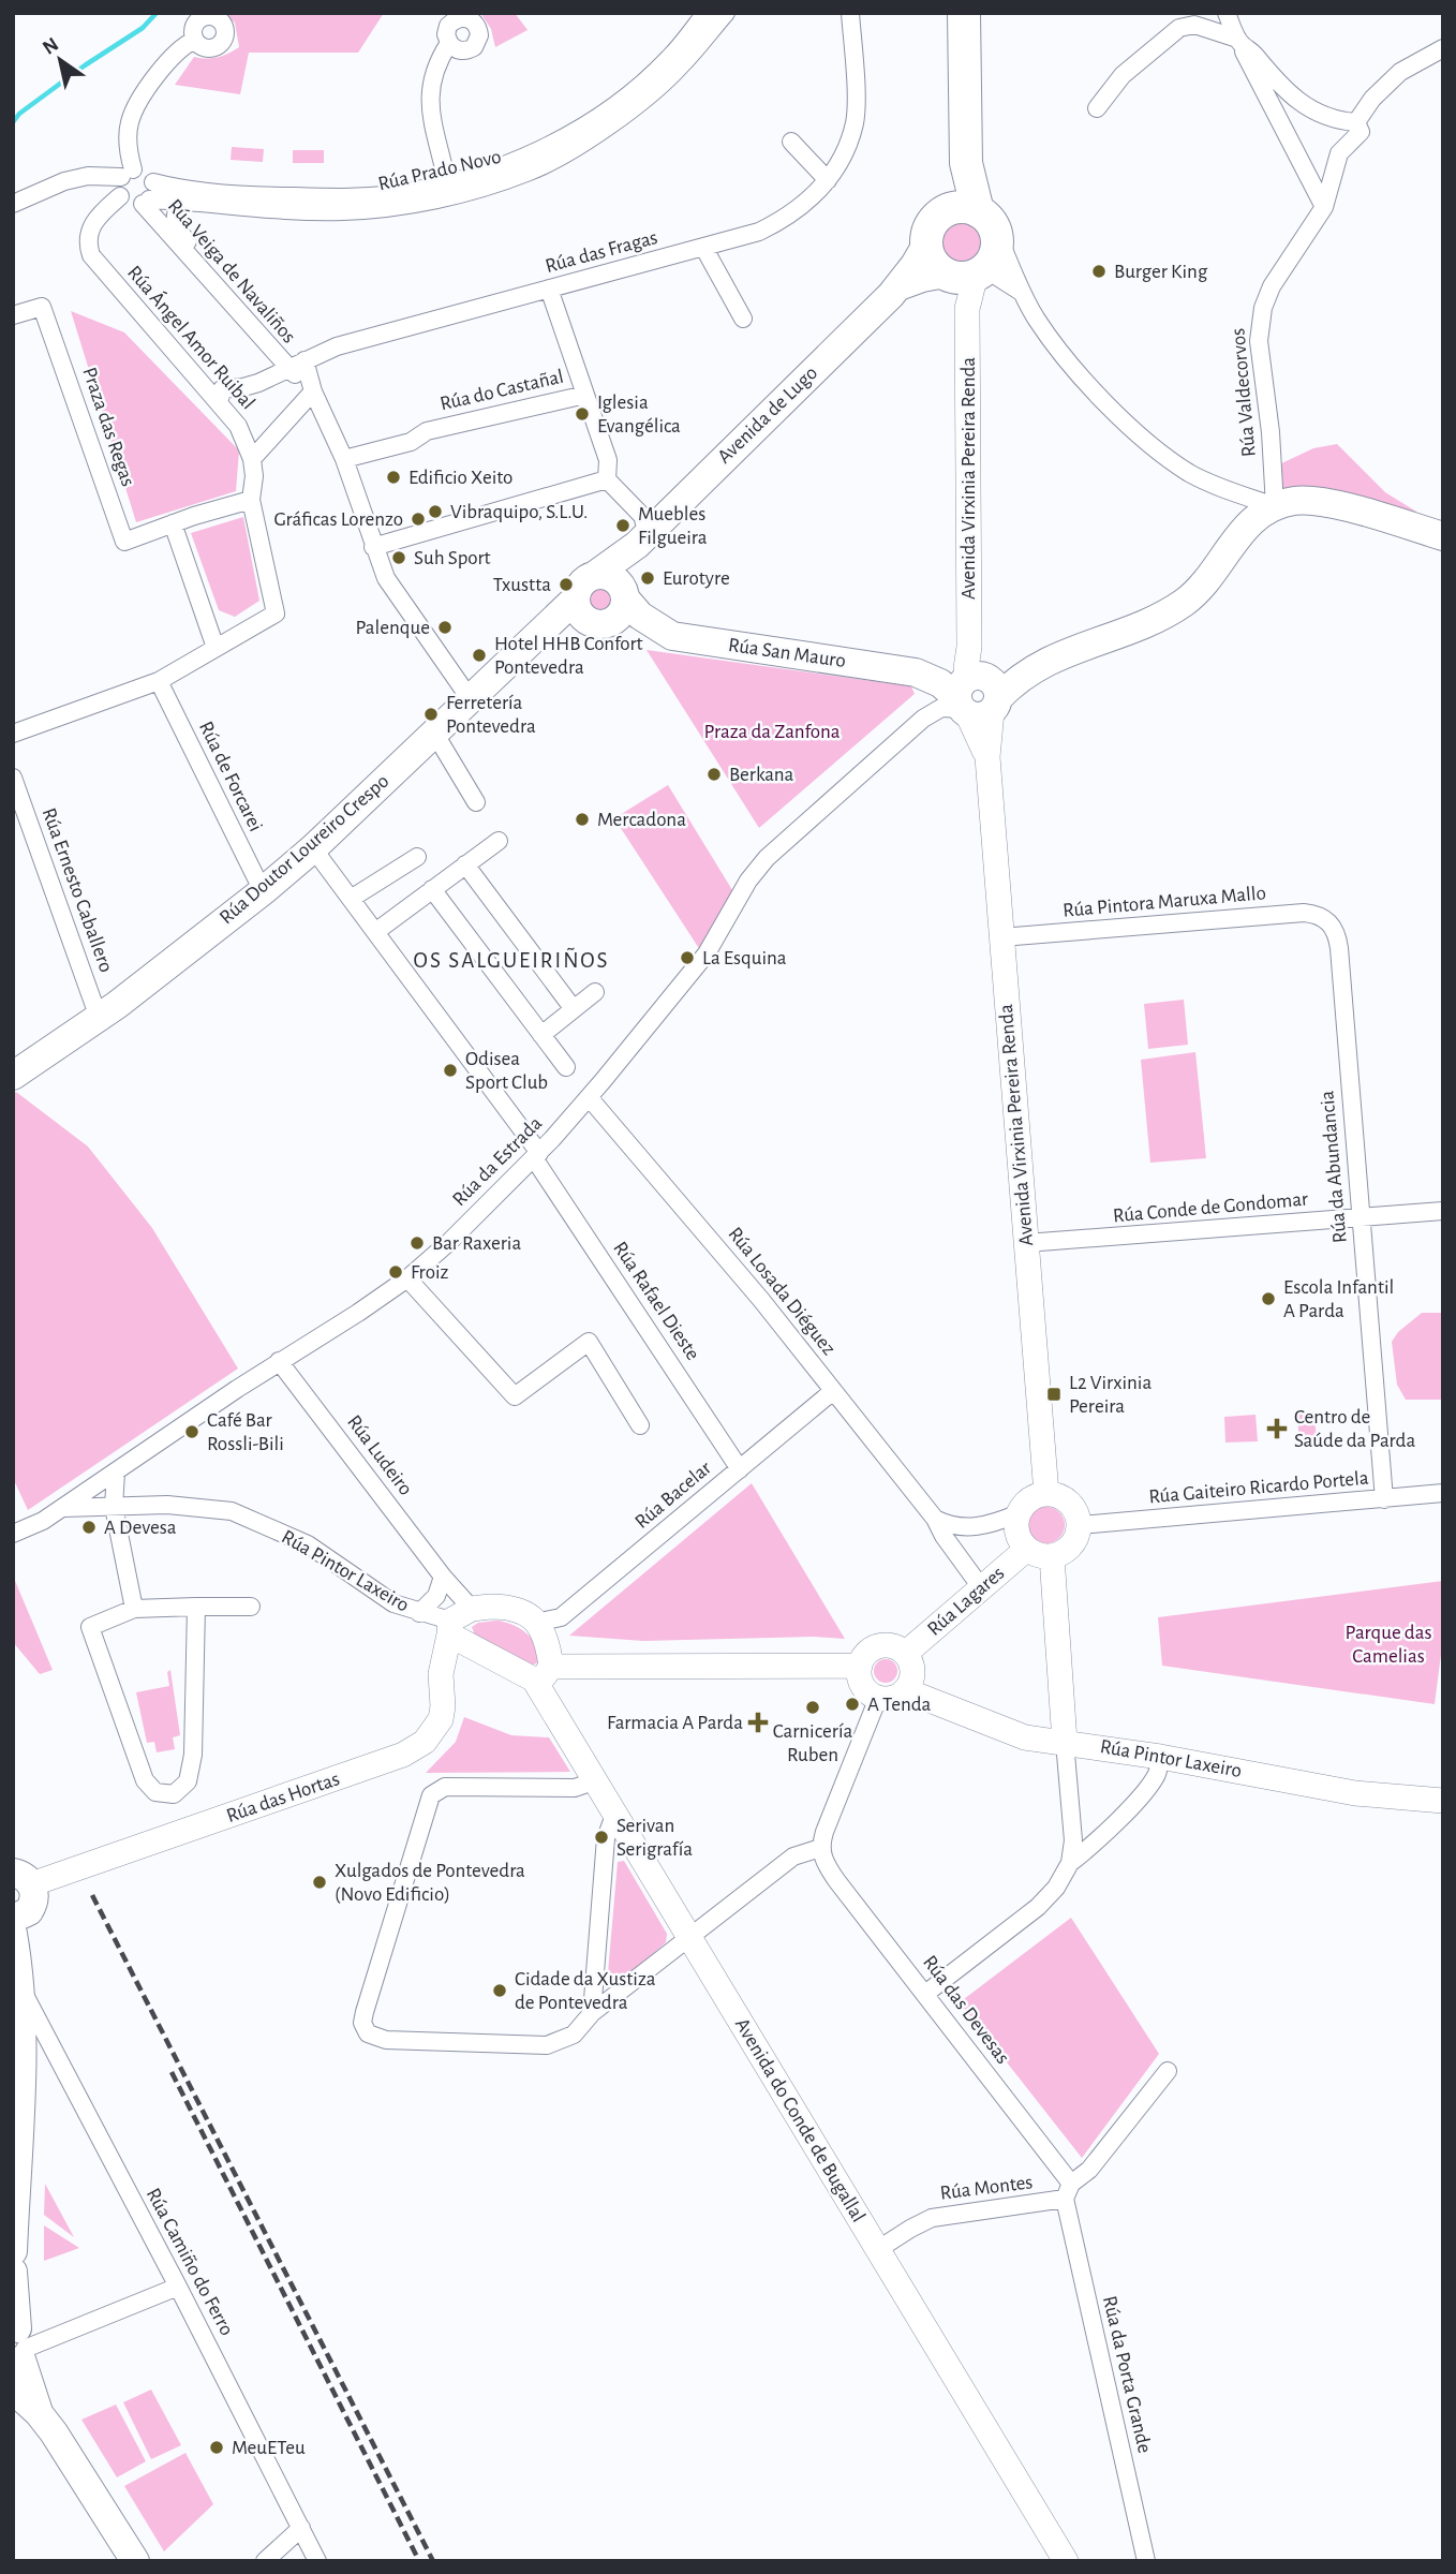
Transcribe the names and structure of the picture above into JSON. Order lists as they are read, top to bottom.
{
  "streets": {
    "main road": [
      "Avenida de Lugo",
      "Avenida Virxinia Pereira Renda",
      "Rúa San Mauro",
      "Rúa Doutor Loureiro Crespo",
      "Rúa Pintor Laxeiro",
      "Rúa Lagares",
      "Rúa das Hortas",
      "Avenida do Conde de Bugallal"
    ],
    "street": [
      "Rúa Prado Novo",
      "Rúa das Fragas",
      "Rúa Veiga de Navaliños",
      "Rúa Ángel Amor Ruibal",
      "Rúa do Castañal",
      "Rúa Valdecorvos",
      "Praza das Regas",
      "Rúa de Forcarei",
      "Rúa Ernesto Caballero",
      "Rúa Pintora Maruxa Mallo",
      "Rúa da Estrada",
      "Rúa da Abundancia",
      "Rúa Conde de Gondomar",
      "Rúa Losada Diéguez",
      "Rúa Rafael Dieste",
      "Rúa Ludeiro",
      "Rúa Gaiteiro Ricardo Portela",
      "Rúa Bacelar",
      "Rúa das Devesas",
      "Rúa Montes",
      "Rúa Camiño do Ferro",
      "Rúa da Porta Grande"
    ]
  },
  "crossings": [
    ["Rúa Prado Novo", "Rúa Veiga de Navaliños"],
    ["Rúa Prado Novo", "Rúa Ángel Amor Ruibal"],
    ["Rúa das Fragas", "Rúa Veiga de Navaliños"],
    ["Rúa das Fragas", "Rúa Ángel Amor Ruibal"],
    ["Rúa Veiga de Navaliños", "Rúa Ángel Amor Ruibal"],
    ["Rúa Ángel Amor Ruibal", "Praza das Regas"],
    ["Avenida de Lugo", "Avenida Virxinia Pereira Renda"],
    ["Avenida de Lugo", "Rúa San Mauro"],
    ["Avenida de Lugo", "Rúa Doutor Loureiro Crespo"],
    ["Avenida Virxinia Pereira Renda", "Rúa San Mauro"],
    ["Avenida Virxinia Pereira Renda", "Rúa Pintora Maruxa Mallo"],
    ["Avenida Virxinia Pereira Renda", "Rúa da Estrada"],
    ["Avenida Virxinia Pereira Renda", "Rúa Conde de Gondomar"],
    ["Avenida Virxinia Pereira Renda", "Rúa Gaiteiro Ricardo Portela"],
    ["Avenida Virxinia Pereira Renda", "Rúa Lagares"],
    ["Rúa San Mauro", "Rúa Doutor Loureiro Crespo"],
    ["Rúa San Mauro", "Rúa da Estrada"],
    ["Rúa de Forcarei", "Rúa Doutor Loureiro Crespo"],
    ["Rúa Doutor Loureiro Crespo", "Rúa Ernesto Caballero"],
    ["Rúa Doutor Loureiro Crespo", "Rúa Rafael Dieste"],
    ["Rúa Pintora Maruxa Mallo", "Rúa da Abundancia"],
    ["Rúa da Estrada", "Rúa Losada Diéguez"],
    ["Rúa da Estrada", "Rúa Rafael Dieste"],
    ["Rúa da Estrada", "Rúa Ludeiro"],
    ["Rúa da Estrada", "Rúa Pintor Laxeiro"],
    ["Rúa da Abundancia", "Rúa Conde de Gondomar"],
    ["Rúa da Abundancia", "Rúa Gaiteiro Ricardo Portela"],
    ["Rúa Losada Diéguez", "Rúa Bacelar"],
    ["Rúa Losada Diéguez", "Rúa Lagares"],
    ["Rúa Rafael Dieste", "Rúa Bacelar"],
    ["Rúa Ludeiro", "Rúa Pintor Laxeiro"],
    ["Rúa Ludeiro", "Rúa das Hortas"],
    ["Rúa Gaiteiro Ricardo Portela", "Rúa Lagares"],
    ["Rúa Bacelar", "Rúa Pintor Laxeiro"],
    ["Rúa Pintor Laxeiro", "Rúa Lagares"],
    ["Rúa Pintor Laxeiro", "Rúa das Hortas"],
    ["Rúa Pintor Laxeiro", "Avenida do Conde de Bugallal"],
    ["Rúa das Devesas", "Rúa Montes"],
    ["Rúa das Devesas", "Rúa da Porta Grande"],
    ["Avenida do Conde de Bugallal", "Rúa Montes"],
    ["Rúa Montes", "Rúa da Porta Grande"]
  ],
  "districts": ["OS SALGUEIRIÑOS"],
  "parks": ["Praza da Zanfona", "Parque das Camelias"],
  "places": {
    "other": [
      "Burger King",
      "Iglesia Evangélica",
      "Edificio Xeito",
      "Vibraquipo, S.L.U.",
      "Gráficas Lorenzo",
      "Muebles Filgueira",
      "Suh Sport",
      "Eurotyre",
      "Txustta",
      "Palenque",
      "Hotel HHB Confort Pontevedra",
      "Ferretería Pontevedra",
      "Berkana",
      "Mercadona",
      "La Esquina",
      "Odisea Sport Club",
      "Bar Raxeria",
      "Froiz",
      "Escola Infantil A Parda",
      "Café Bar Rossli-Bili",
      "A Devesa",
      "A Tenda",
      "Carnicería Ruben",
      "Serivan Serigrafía",
      "Xulgados de Pontevedra (Novo Edificio)",
      "Cidade da Xustiza de Pontevedra",
      "MeuETeu"
    ],
    "transit": ["L2 Virxinia Pereira"],
    "health": ["Centro de Saúde da Parda", "Farmacia A Parda"]
  },
  "north": "top left"
}
